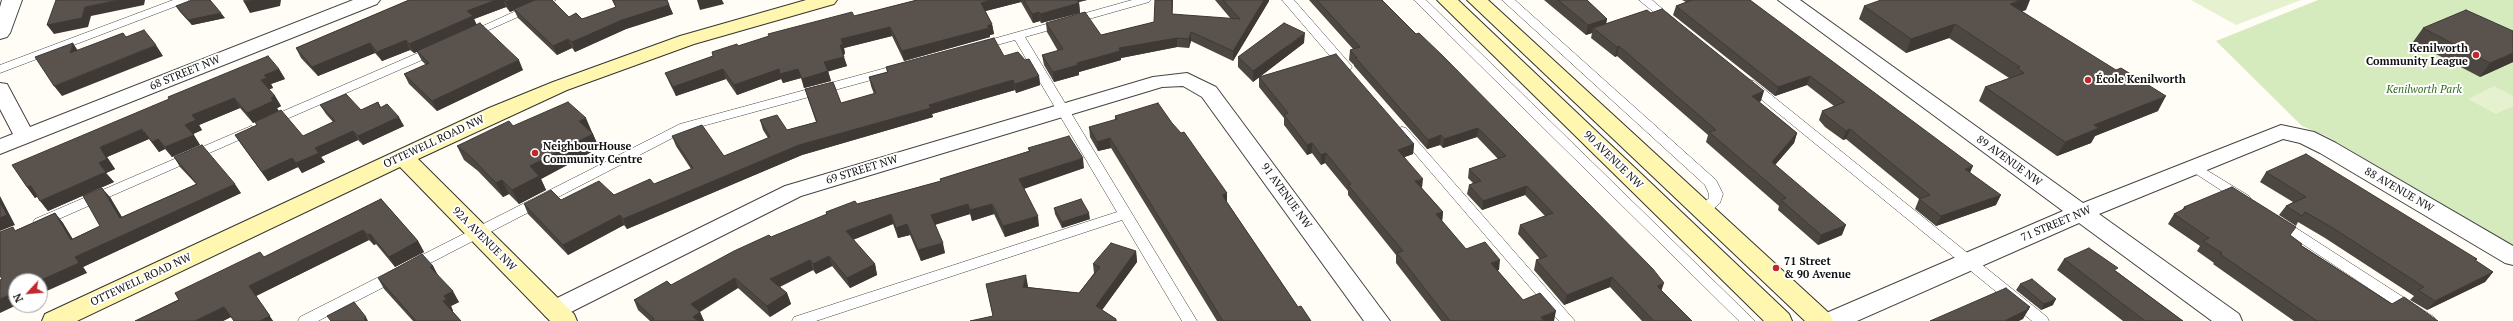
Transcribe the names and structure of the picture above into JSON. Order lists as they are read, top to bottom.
{
  "streets": {
    "main road": ["OTTEWELL ROAD NW", "90 AVENUE NW", "92A AVENUE NW"],
    "street": [
      "68 STREET NW",
      "89 AVENUE NW",
      "69 STREET NW",
      "88 AVENUE NW",
      "91 AVENUE NW",
      "71 STREET NW"
    ]
  },
  "crossings": [
    ["OTTEWELL ROAD NW", "92A AVENUE NW"],
    ["89 AVENUE NW", "71 STREET NW"],
    ["69 STREET NW", "91 AVENUE NW"],
    ["69 STREET NW", "92A AVENUE NW"],
    ["88 AVENUE NW", "71 STREET NW"]
  ],
  "parks": ["Kenilworth Park"],
  "places": [
    "Kenilworth Community League",
    "École Kenilworth",
    "NeighbourHouse Community Centre",
    "71 Street & 90 Avenue"
  ],
  "north": "bottom left"
}
